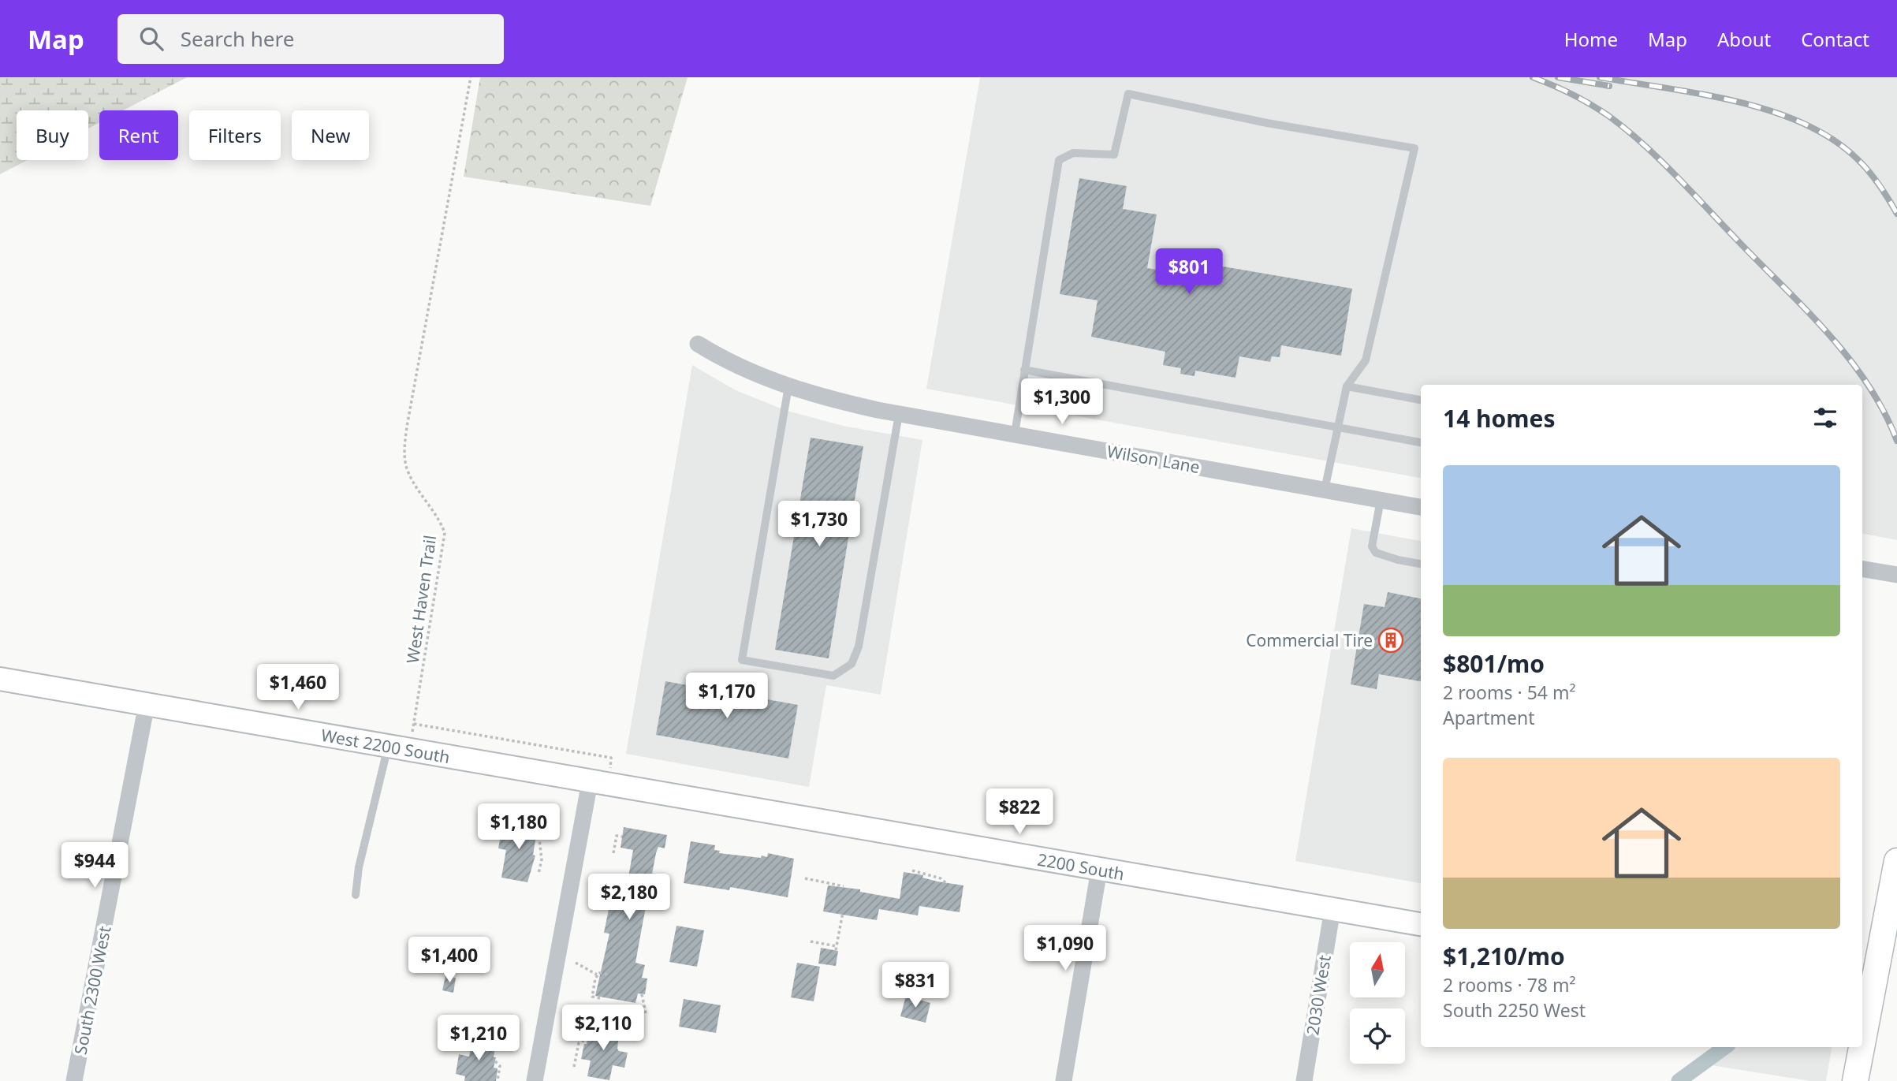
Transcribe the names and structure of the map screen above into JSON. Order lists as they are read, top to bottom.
{
  "streets": {
    "street": [
      "Wilson Lane",
      "West 2200 South",
      "2200 South",
      "South 2300 West",
      "2030 West"
    ],
    "path": ["West Haven Trail"]
  },
  "crossings": [
    ["West Haven Trail", "West 2200 South"],
    ["West Haven Trail", "2200 South"],
    ["West 2200 South", "2200 South"],
    ["West 2200 South", "South 2300 West"],
    ["2200 South", "2030 West"]
  ],
  "places": {
    "building": ["Commercial Tire"]
  },
  "north": "top",
  "page": {
    "header": "Map",
    "search": "Search here",
    "nav": [
      "Home",
      "Map",
      "About",
      "Contact"
    ],
    "chip": [
      "Buy",
      "Rent",
      "Filters",
      "New"
    ],
    "price": [
      "$801",
      "$1,300",
      "$1,730",
      "$1,460",
      "$1,170",
      "$822",
      "$1,180",
      "$944",
      "$2,180",
      "$1,090",
      "$1,400",
      "$831",
      "$2,110",
      "$1,210"
    ],
    "heading": "14 homes",
    "list": [
      {
        "name": "$801/mo",
        "note": "2 rooms · 54 m² · Apartment"
      },
      {
        "name": "$1,210/mo",
        "note": "2 rooms · 78 m² · South 2250 West"
      }
    ]
  }
}
